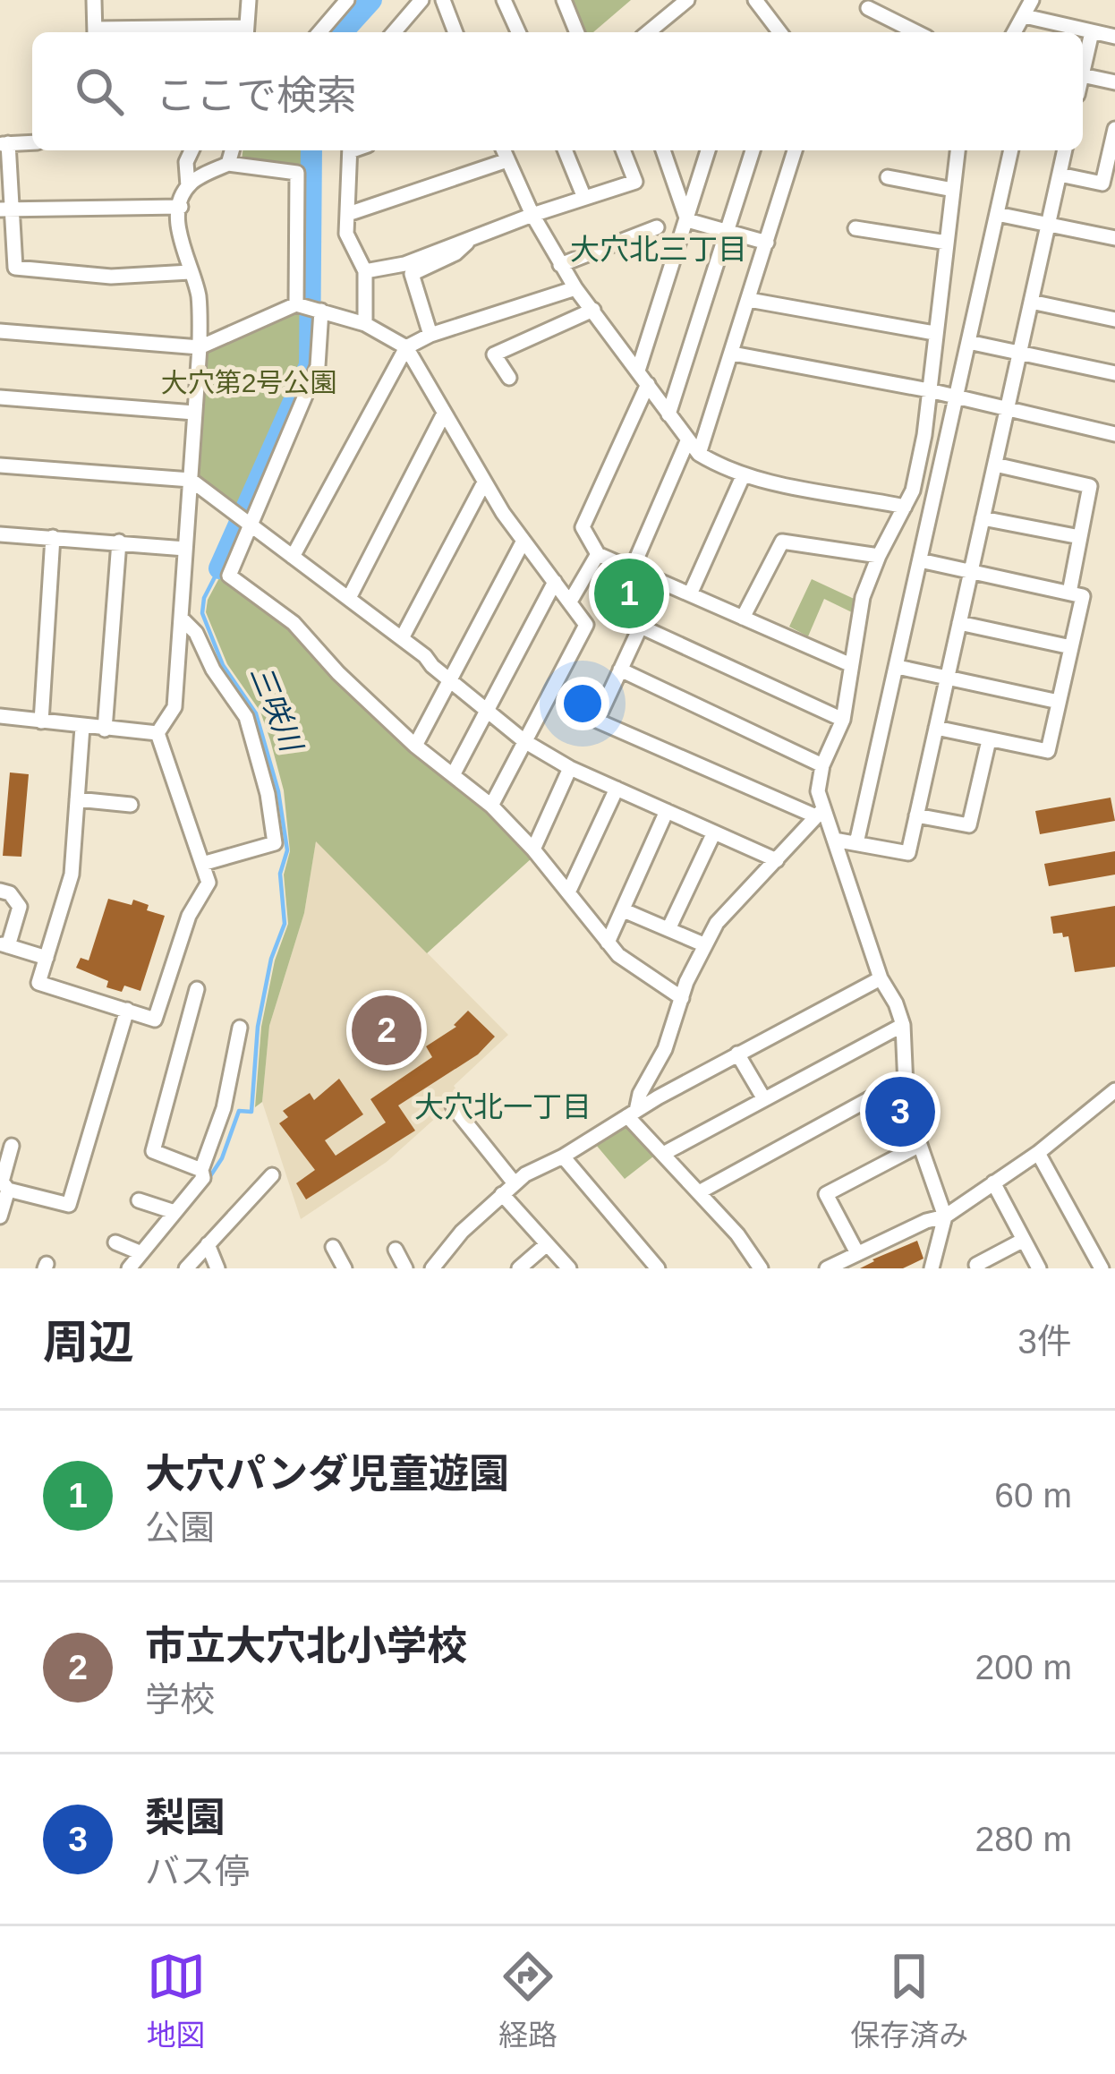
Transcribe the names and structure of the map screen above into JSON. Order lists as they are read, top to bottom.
{
  "districts": ["大穴北三丁目", "大穴北一丁目"],
  "water": ["三咲川"],
  "parks": ["大穴第2号公園"],
  "page": {
    "search": "ここで検索",
    "pins": ["1", "2", "3"],
    "heading": ["周辺", "3件"],
    "list": [
      {
        "mark": "1",
        "name": "大穴パンダ児童遊園",
        "note": "公園",
        "value": "60 m"
      },
      {
        "mark": "2",
        "name": "市立大穴北小学校",
        "note": "学校",
        "value": "200 m"
      },
      {
        "mark": "3",
        "name": "梨園",
        "note": "バス停",
        "value": "280 m"
      }
    ],
    "nav": ["地図", "経路", "保存済み"]
  }
}
